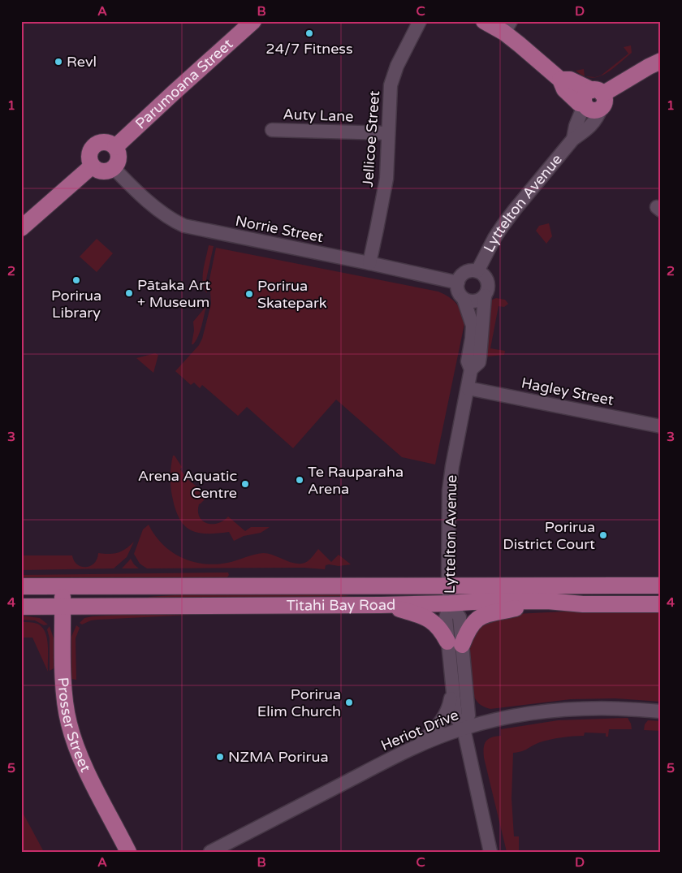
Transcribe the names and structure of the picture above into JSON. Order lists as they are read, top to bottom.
{
  "streets": {
    "main road": [
      "Parumoana Street",
      "Lyttelton Avenue",
      "Titahi Bay Road",
      "Prosser Street"
    ],
    "street": [
      "Auty Lane",
      "Jellicoe Street",
      "Norrie Street",
      "Hagley Street",
      "Heriot Drive"
    ]
  },
  "crossings": [
    ["Parumoana Street", "Norrie Street"],
    ["Auty Lane", "Jellicoe Street"],
    ["Jellicoe Street", "Norrie Street"],
    ["Lyttelton Avenue", "Norrie Street"],
    ["Lyttelton Avenue", "Hagley Street"],
    ["Lyttelton Avenue", "Titahi Bay Road"],
    ["Lyttelton Avenue", "Heriot Drive"],
    ["Titahi Bay Road", "Prosser Street"]
  ],
  "places": [
    "24/7 Fitness",
    "Revl",
    "Porirua Library",
    "Pātaka Art + Museum",
    "Porirua Skatepark",
    "Te Rauparaha Arena",
    "Arena Aquatic Centre",
    "Porirua District Court",
    "Porirua Elim Church",
    "NZMA Porirua"
  ],
  "grid": {
    "columns": [
      "A",
      "B",
      "C",
      "D"
    ],
    "rows": [
      "1",
      "2",
      "3",
      "4",
      "5"
    ]
  }
}
